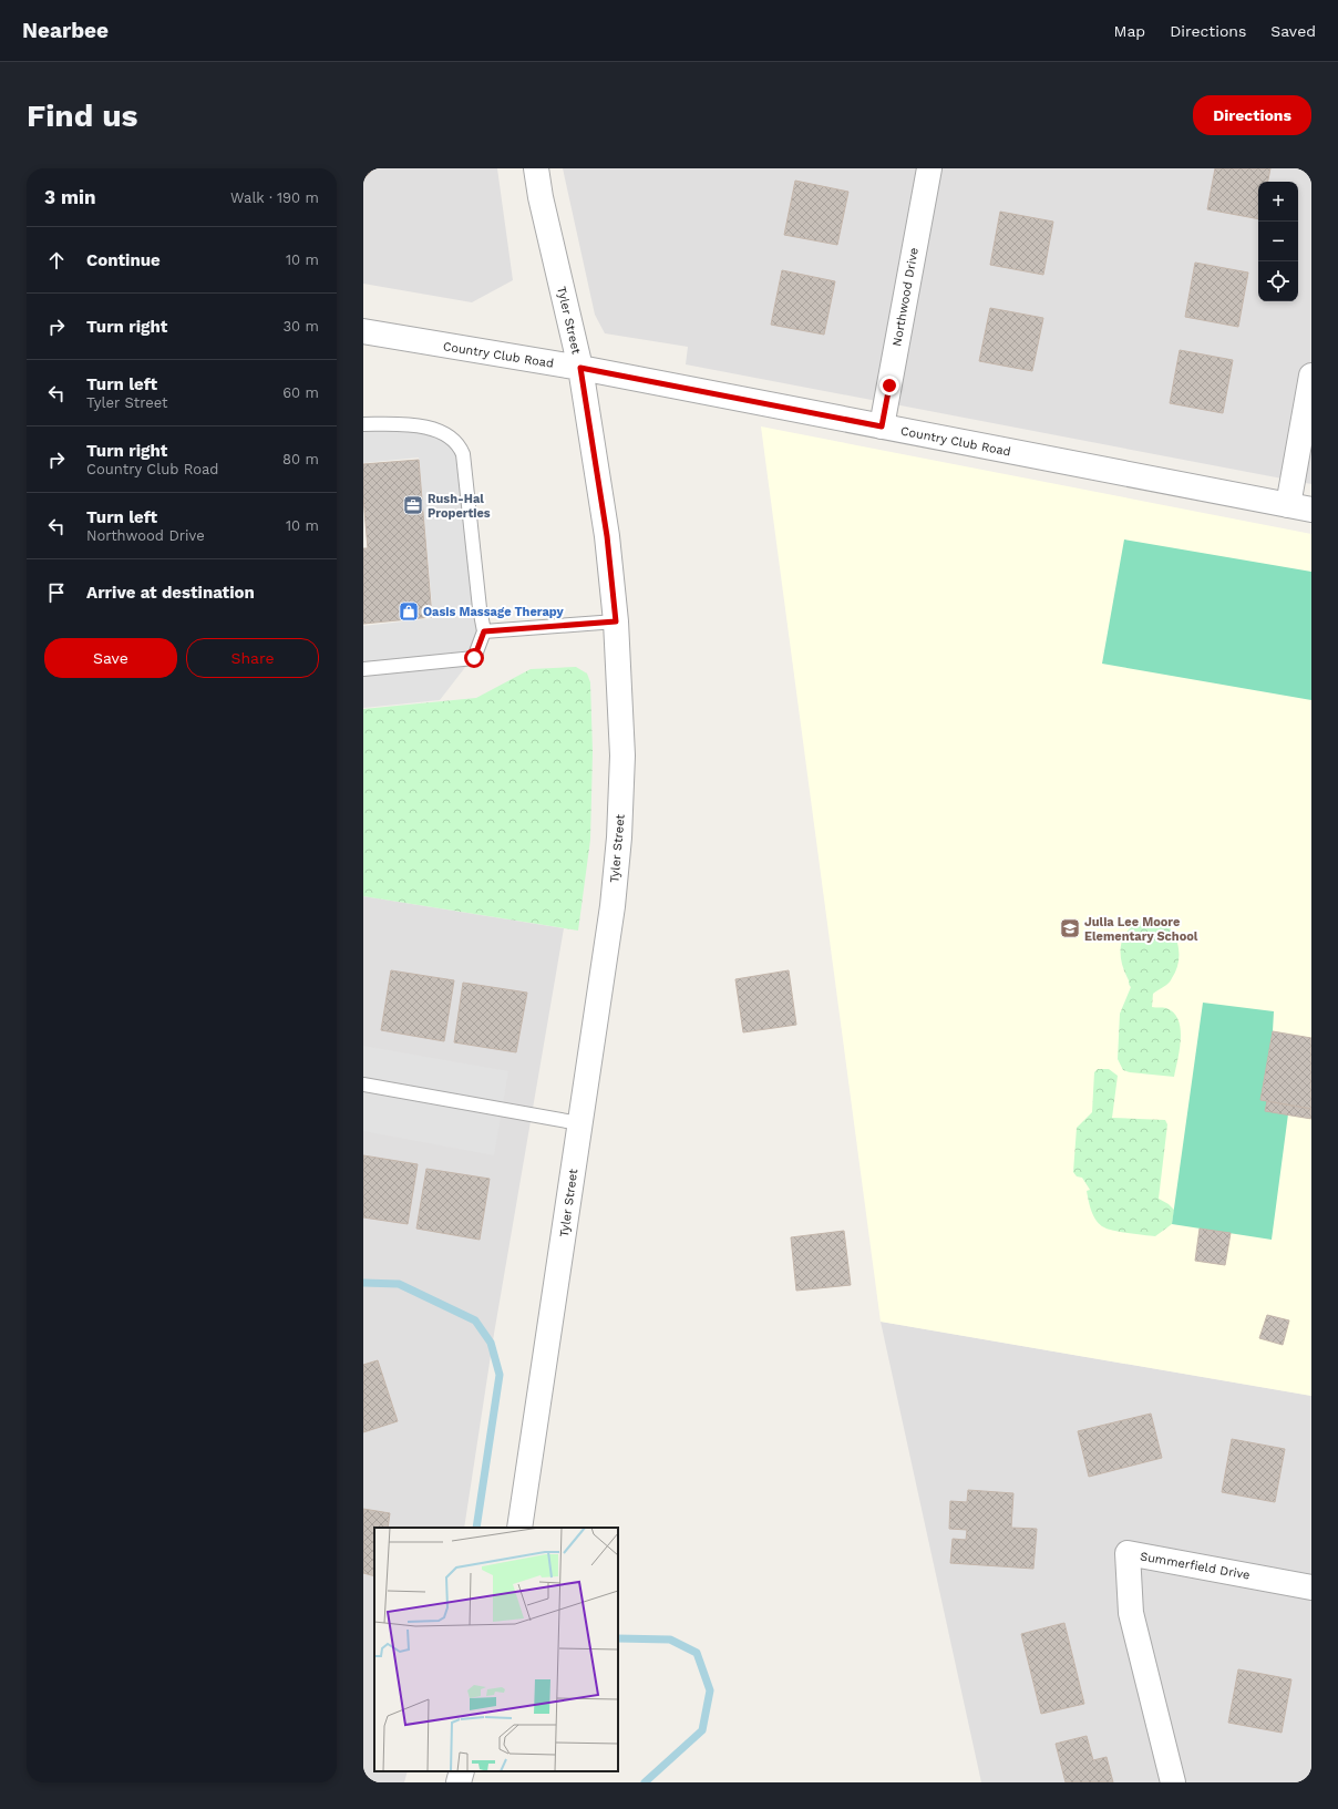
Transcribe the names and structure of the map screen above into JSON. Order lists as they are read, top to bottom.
{
  "streets": {
    "street": [
      "Northwood Drive",
      "Tyler Street",
      "Country Club Road",
      "Summerfield Drive"
    ]
  },
  "crossings": [
    ["Northwood Drive", "Country Club Road"],
    ["Tyler Street", "Country Club Road"]
  ],
  "places": {
    "office": ["Rush-Hal Properties"],
    "shop": ["Oasis Massage Therapy"],
    "school or university": ["Julia Lee Moore Elementary School"]
  },
  "page": {
    "header": "Nearbee",
    "nav": ["Map", "Directions", "Saved"],
    "buttons": [
      "Directions",
      ["Save", "Share"]
    ],
    "title": "Find us",
    "heading": ["3 min", "Walk · 190 m"],
    "map_buttons": ["+", "−"],
    "list": [
      ["Continue", "10 m"],
      ["Turn right", "30 m"],
      ["Turn left", "Tyler Street", "60 m"],
      ["Turn right", "Country Club Road", "80 m"],
      ["Turn left", "Northwood Drive", "10 m"],
      "Arrive at destination"
    ]
  }
}
